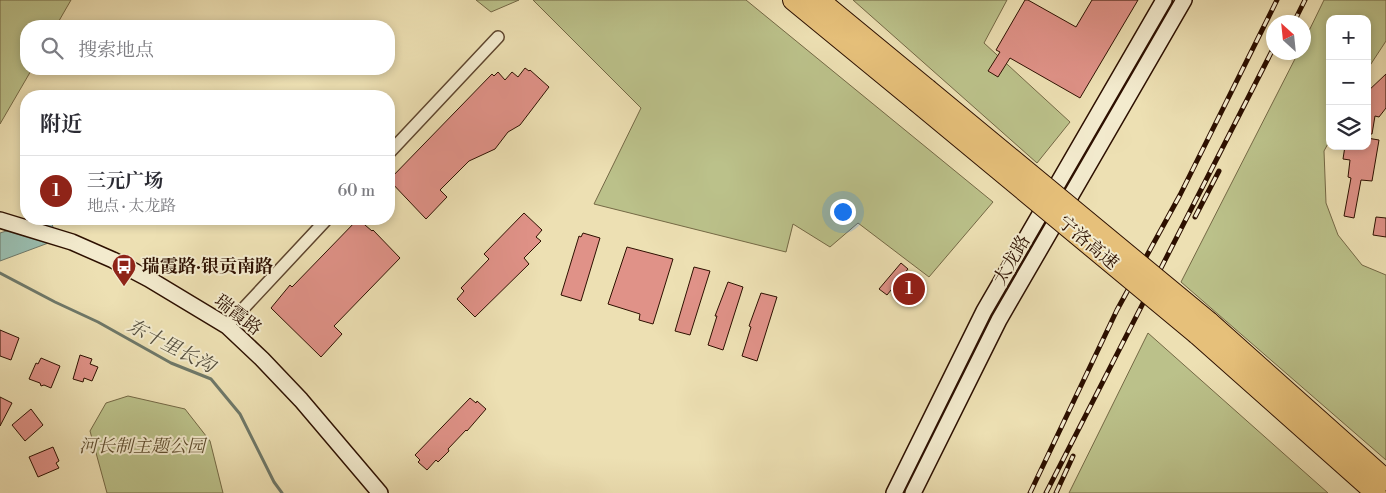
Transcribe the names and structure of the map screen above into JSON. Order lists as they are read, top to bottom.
{
  "streets": {
    "highway": ["宁洛高速"],
    "main road": ["太龙路", "瑞霞路"]
  },
  "water": ["东十里长沟"],
  "parks": ["河长制主题公园"],
  "places": {
    "bus stop": ["瑞霞路·银贡南路"]
  },
  "north": "top left",
  "page": {
    "map_buttons": ["+", "−"],
    "search": "搜索地点",
    "heading": "附近",
    "list": [
      {
        "mark": "1",
        "name": "三元广场",
        "note": "地点 · 太龙路",
        "value": "60 m"
      }
    ],
    "pins": "1"
  }
}
